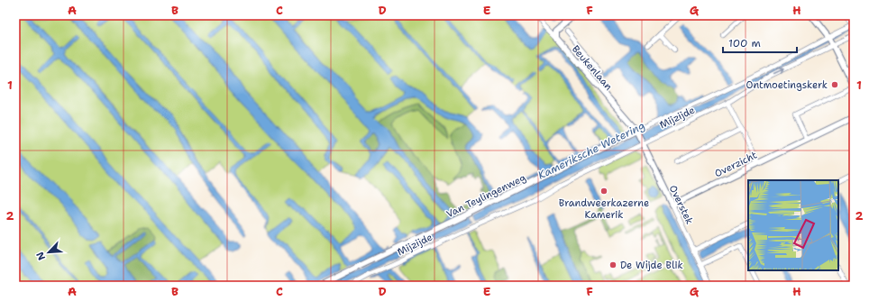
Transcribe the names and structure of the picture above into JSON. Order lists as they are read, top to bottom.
{
  "streets": {
    "street": [
      "Beukenlaan",
      "Mijzijde",
      "Overzicht",
      "Van Teylingenweg",
      "Overstek"
    ]
  },
  "crossings": [
    ["Beukenlaan", "Van Teylingenweg"],
    ["Beukenlaan", "Overstek"],
    ["Mijzijde", "Van Teylingenweg"],
    ["Mijzijde", "Overstek"],
    ["Overzicht", "Overstek"],
    ["Van Teylingenweg", "Overstek"]
  ],
  "water": ["Kameriksche Wetering"],
  "places": ["Ontmoetingskerk", "Brandweerkazerne Kamerik", "De Wijde Blik"],
  "scale_bar": "100 m",
  "north": "bottom left",
  "grid": {
    "columns": [
      "A",
      "B",
      "C",
      "D",
      "E",
      "F",
      "G",
      "H"
    ],
    "rows": ["1", "2"]
  }
}
